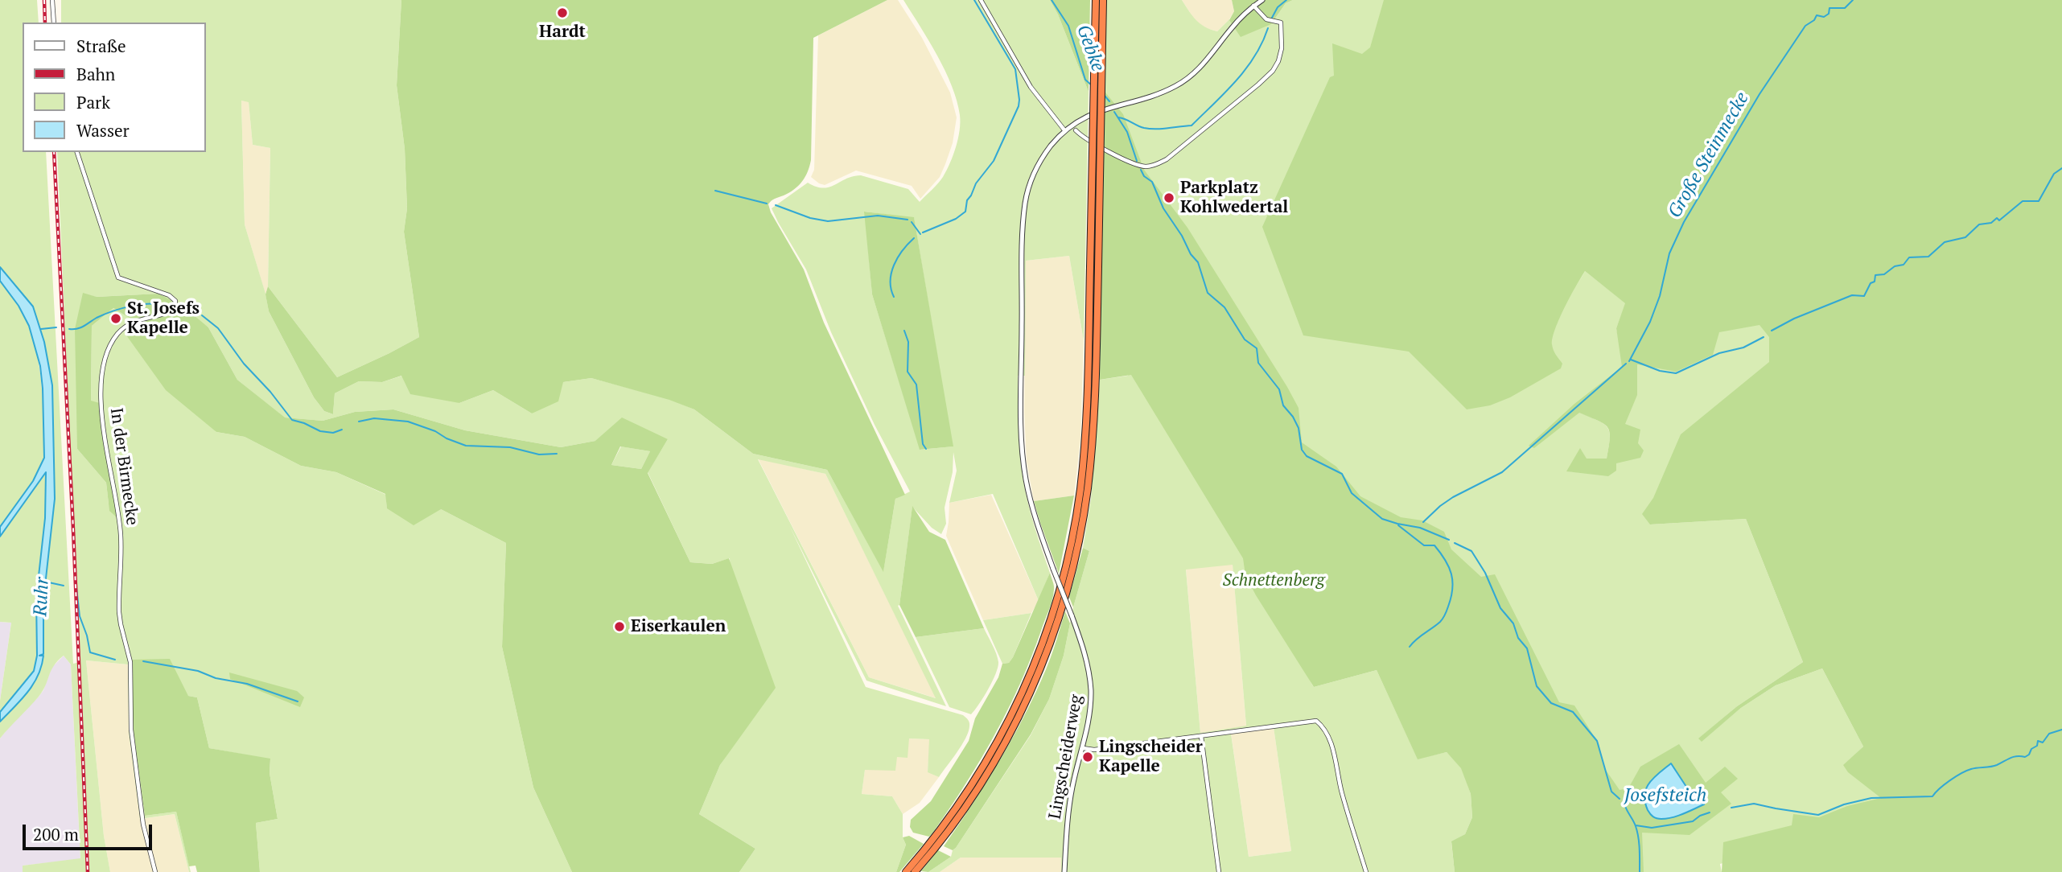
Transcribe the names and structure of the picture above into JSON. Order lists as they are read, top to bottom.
{
  "streets": {
    "street": ["In der Birmecke", "Lingscheiderweg"]
  },
  "water": [
    "Gebke",
    "Große Steinmecke",
    "Ruhr",
    "Josefsteich"
  ],
  "parks": ["Schnettenberg"],
  "places": [
    "Hardt",
    "Parkplatz Kohlwedertal",
    "St. Josefs Kapelle",
    "Eiserkaulen",
    "Lingscheider Kapelle"
  ],
  "legend": [
    "Straße",
    "Bahn",
    "Park",
    "Wasser"
  ],
  "scale_bar": "200 m"
}
